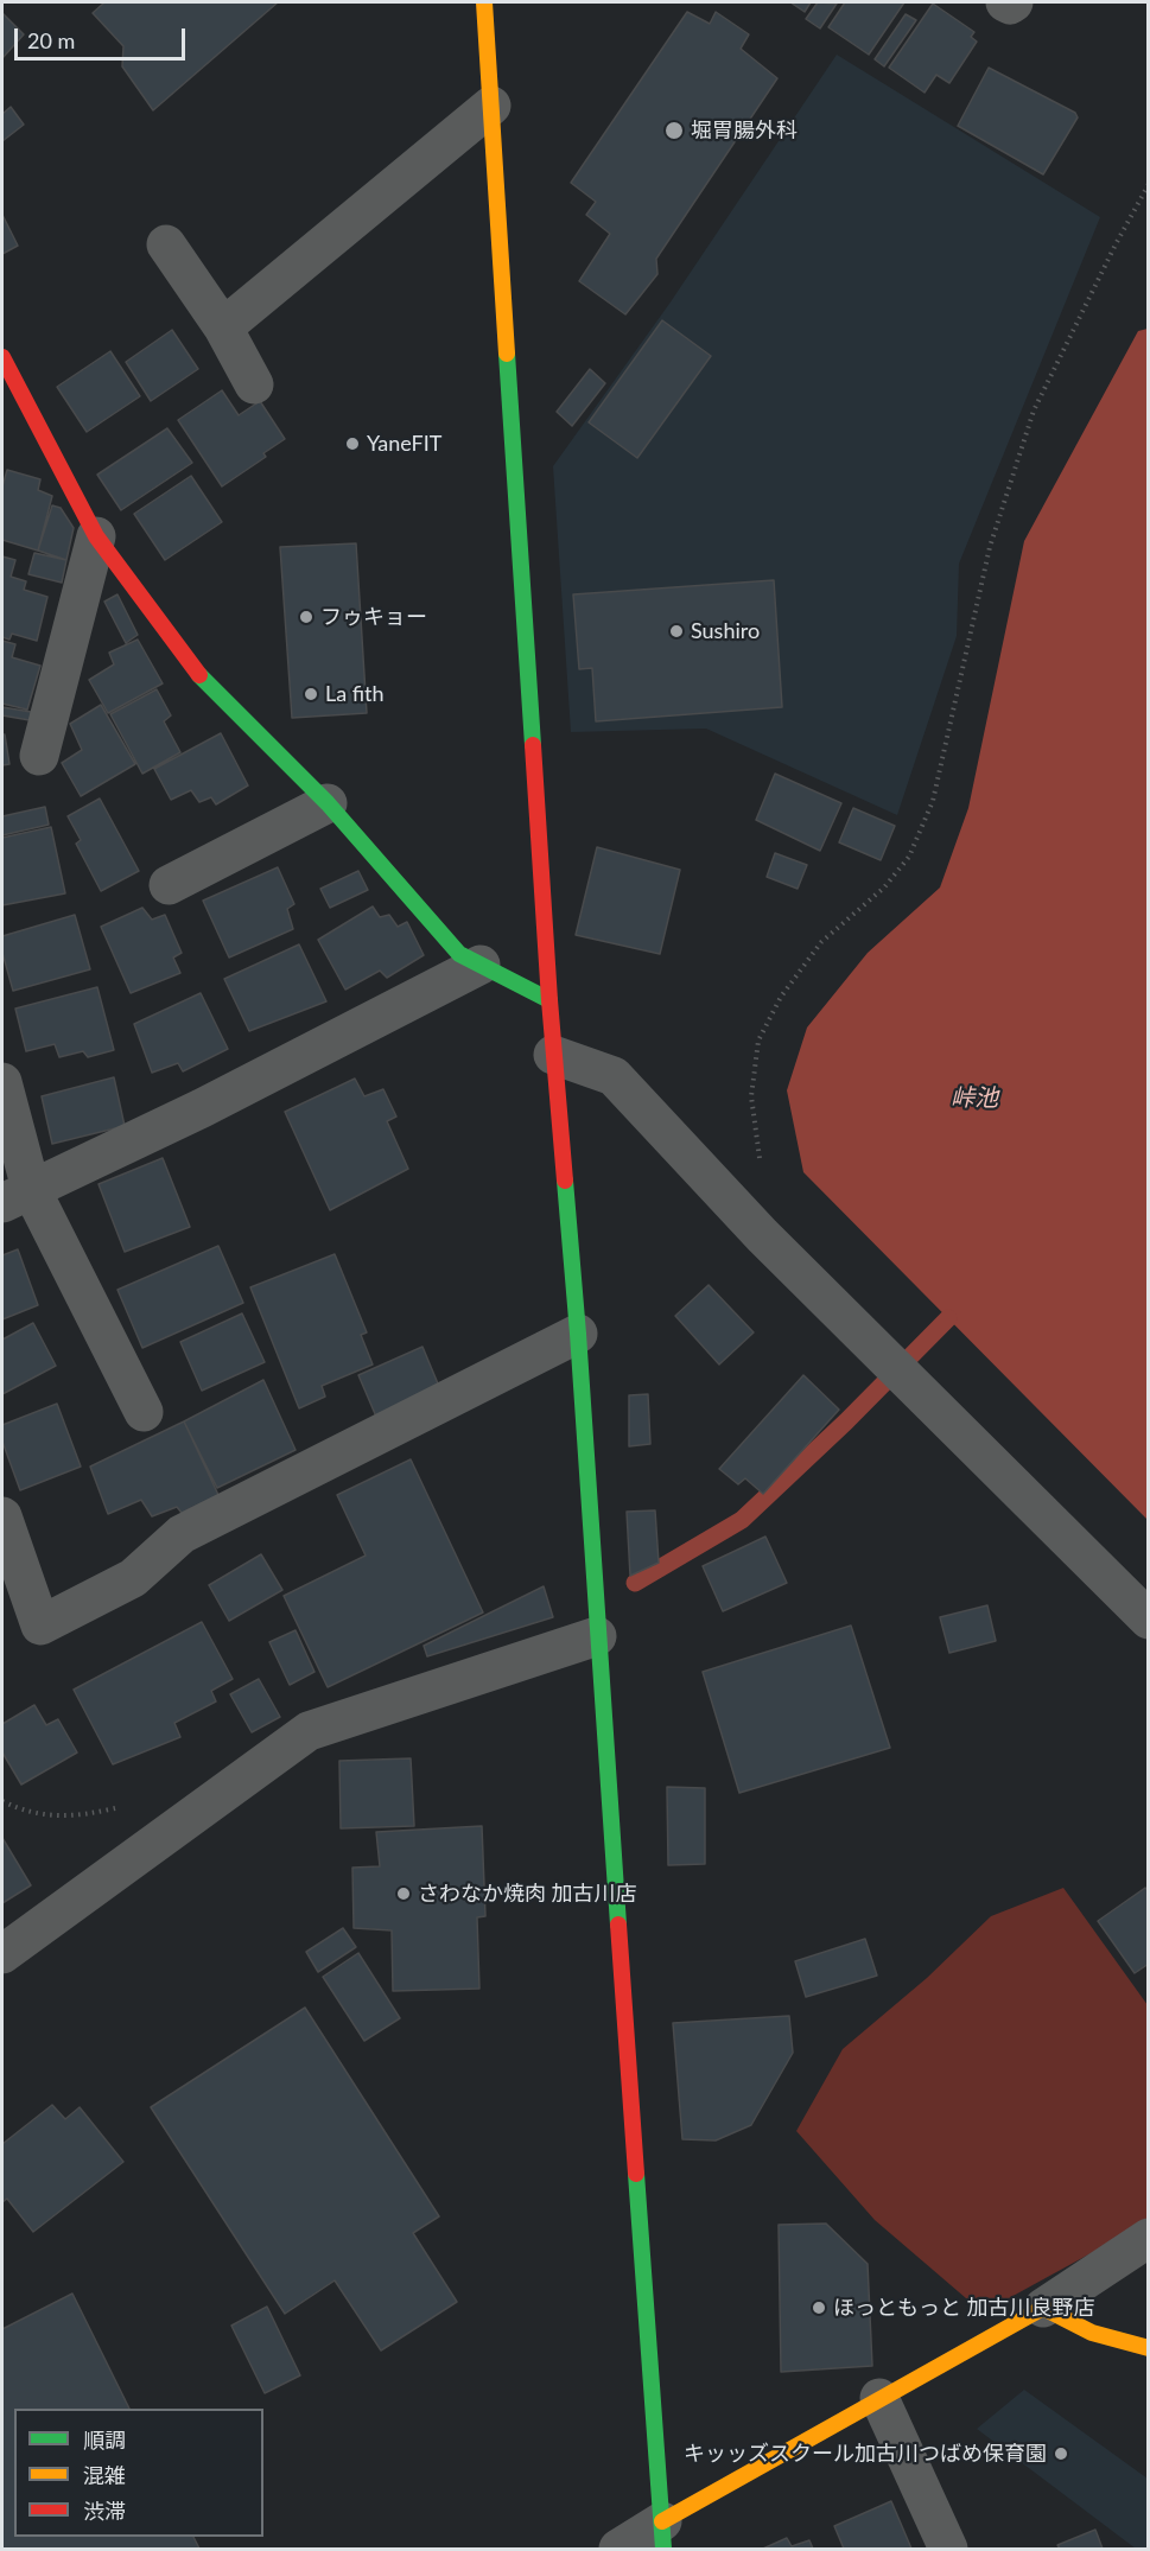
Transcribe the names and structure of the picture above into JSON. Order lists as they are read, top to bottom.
{
  "water": ["峠池"],
  "places": [
    "堀胃腸外科",
    "YaneFIT",
    "フゥキョー",
    "Sushiro",
    "La fith",
    "さわなか焼肉 加古川店",
    "ほっともっと 加古川良野店",
    "キッッズスクール加古川つばめ保育園"
  ],
  "legend": ["順調", "混雑", "渋滞"],
  "scale_bar": "20 m"
}
